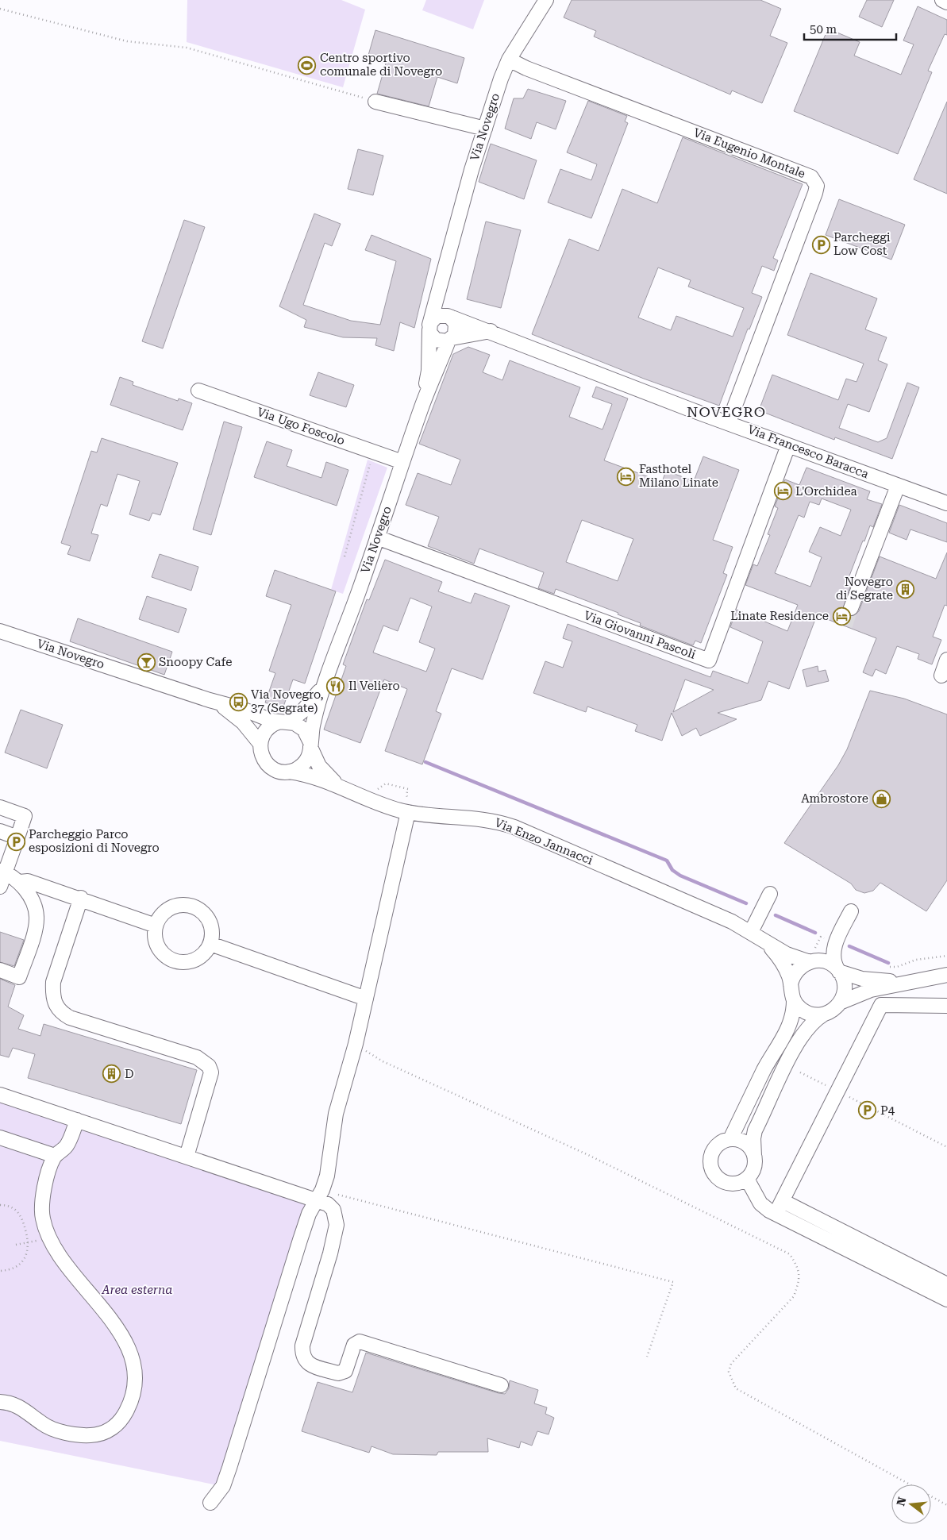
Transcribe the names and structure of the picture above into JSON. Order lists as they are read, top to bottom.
{
  "streets": {
    "street": [
      "Via Novegro",
      "Via Eugenio Montale",
      "Via Ugo Foscolo",
      "Via Francesco Baracca",
      "Via Giovanni Pascoli",
      "Via Enzo Jannacci"
    ]
  },
  "crossings": [
    ["Via Novegro", "Via Eugenio Montale"],
    ["Via Novegro", "Via Ugo Foscolo"],
    ["Via Novegro", "Via Francesco Baracca"],
    ["Via Novegro", "Via Giovanni Pascoli"],
    ["Via Novegro", "Via Enzo Jannacci"],
    ["Via Eugenio Montale", "Via Francesco Baracca"],
    ["Via Francesco Baracca", "Via Giovanni Pascoli"]
  ],
  "districts": ["NOVEGRO"],
  "parks": ["Area esterna"],
  "places": {
    "sports": ["Centro sportivo comunale di Novegro"],
    "parking": ["Parcheggi Low Cost", "Parcheggio Parco esposizioni di Novegro", "P4"],
    "hotel": ["Fasthotel Milano Linate", "L'Orchidea", "Linate Residence"],
    "building": ["Novegro di Segrate", "D"],
    "bar": ["Snoopy Cafe"],
    "restaurant": ["Il Veliero"],
    "bus stop": ["Via Novegro, 37 (Segrate)"],
    "shop": ["Ambrostore"]
  },
  "scale_bar": "50 m",
  "north": "left"
}
